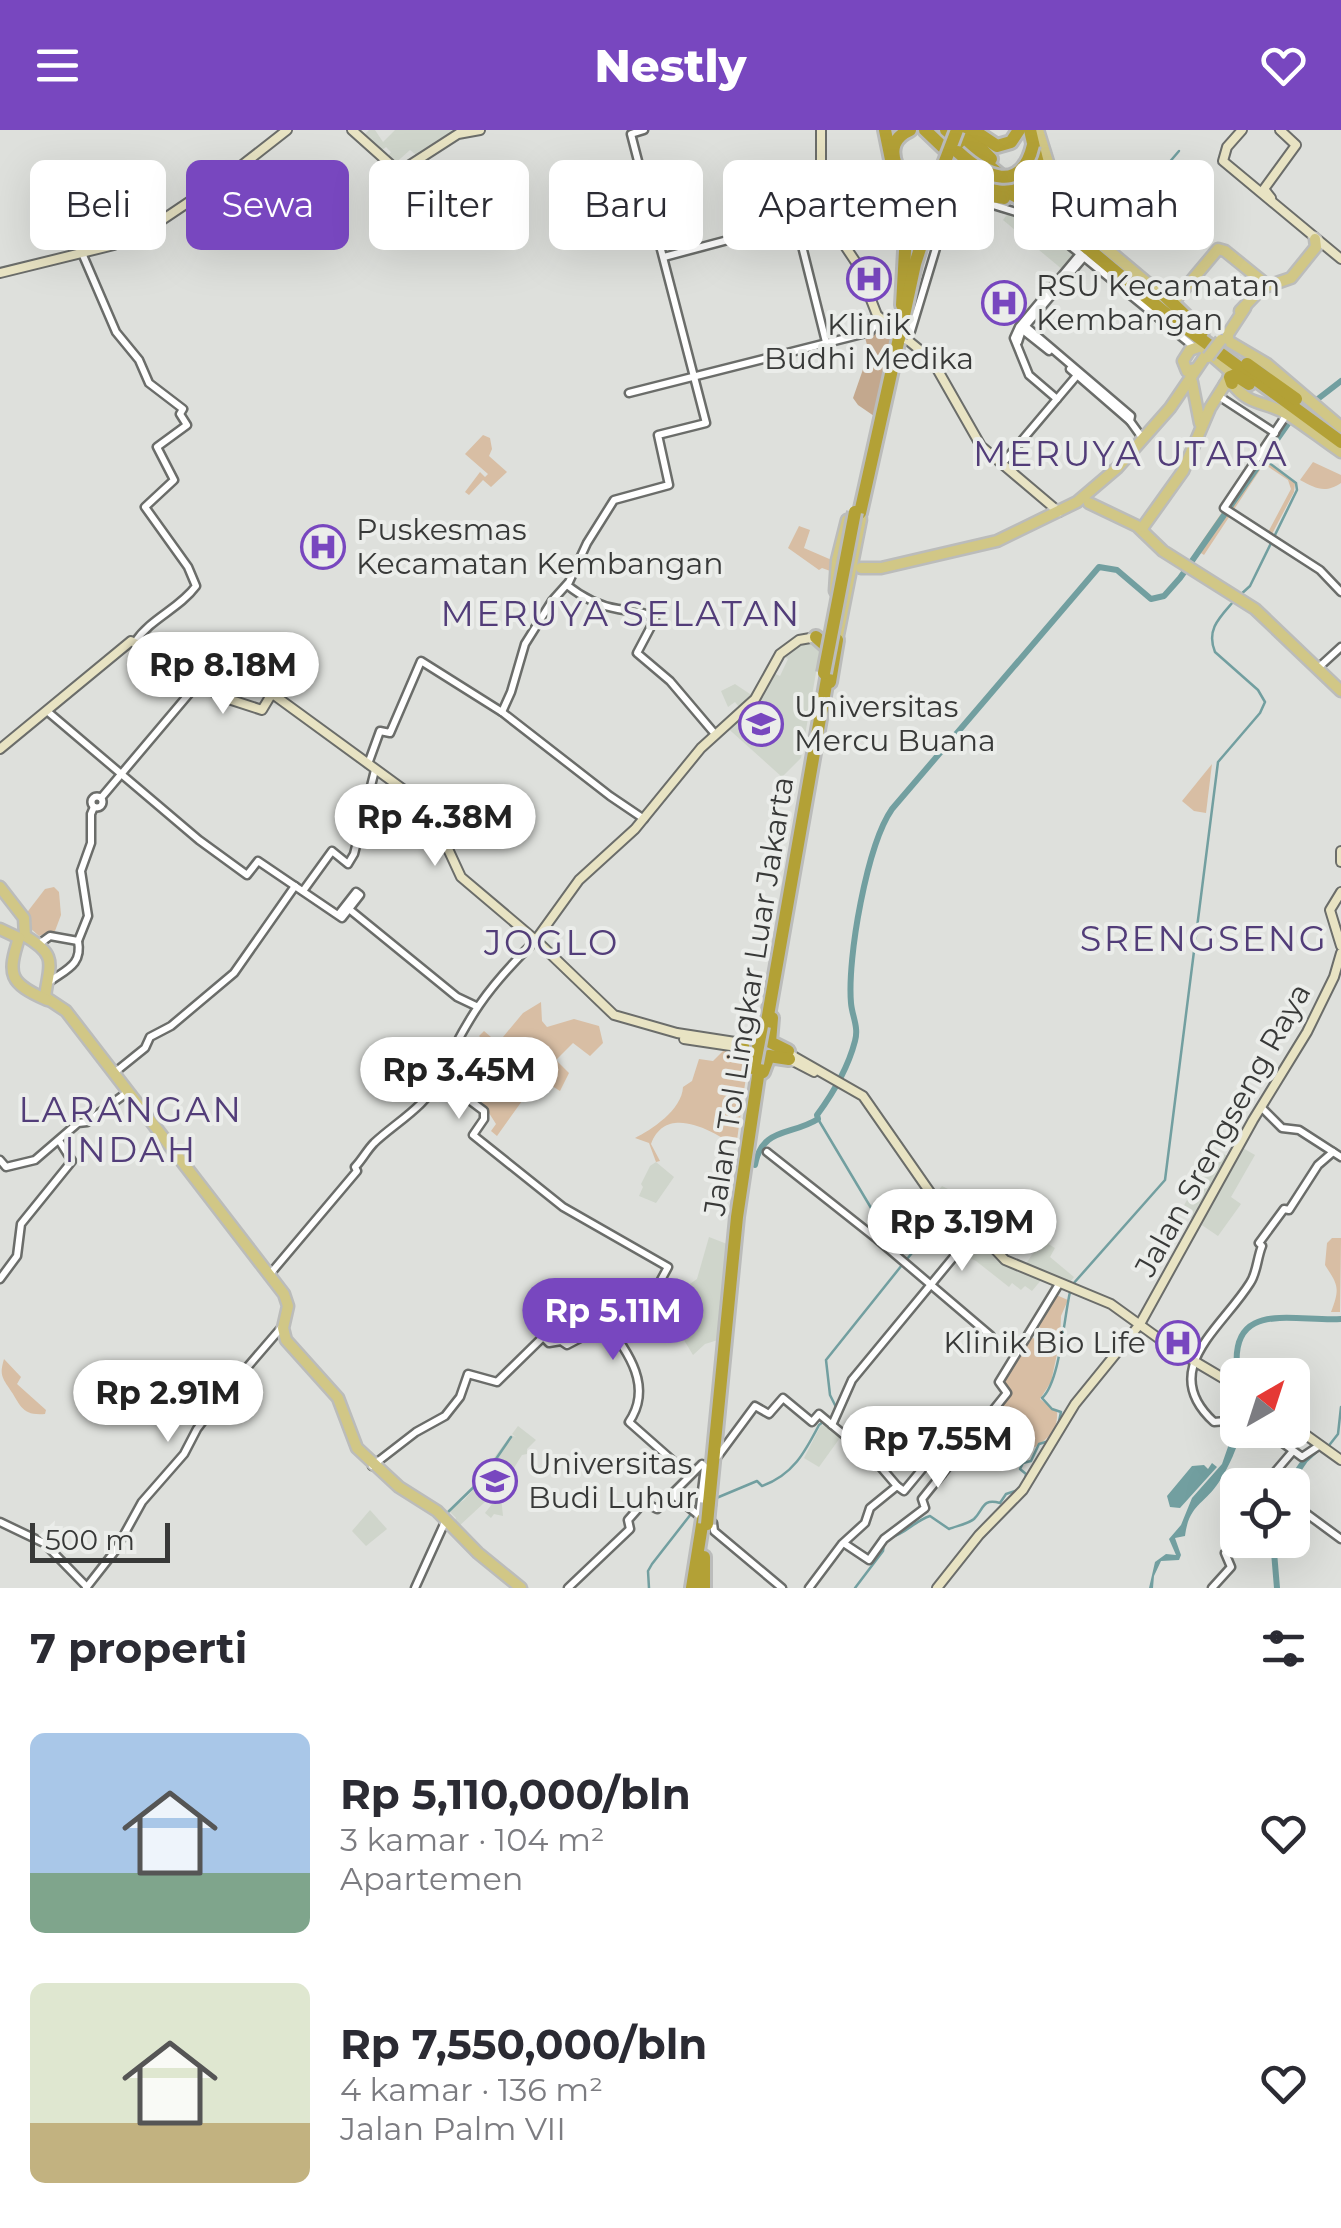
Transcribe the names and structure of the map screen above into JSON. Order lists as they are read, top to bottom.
{
  "streets": {
    "highway": ["Jalan Tol Lingkar Luar Jakarta"],
    "main road": ["Jalan Srengseng Raya"]
  },
  "districts": [
    "MERUYA UTARA",
    "MERUYA SELATAN",
    "SRENGSENG",
    "JOGLO",
    "LARANGAN INDAH"
  ],
  "places": {
    "hospital": [
      "Klinik Budhi Medika",
      "RSU Kecamatan Kembangan",
      "Puskesmas Kecamatan Kembangan",
      "Klinik Bio Life"
    ],
    "school or university": ["Universitas Mercu Buana", "Universitas Budi Luhur"]
  },
  "scale_bar": "500 m",
  "north": "top right",
  "page": {
    "header": "Nestly",
    "chip": [
      "Beli",
      "Sewa",
      "Filter",
      "Baru",
      "Apartemen",
      "Rumah"
    ],
    "price": [
      "Rp 8.18M",
      "Rp 4.38M",
      "Rp 3.45M",
      "Rp 3.19M",
      "Rp 5.11M",
      "Rp 2.91M",
      "Rp 7.55M"
    ],
    "scale": "500 m",
    "heading": "7 properti",
    "list": [
      {
        "name": "Rp 5,110,000/bln",
        "note": "3 kamar · 104 m² · Apartemen"
      },
      {
        "name": "Rp 7,550,000/bln",
        "note": "4 kamar · 136 m² · Jalan Palm VII"
      }
    ]
  }
}
